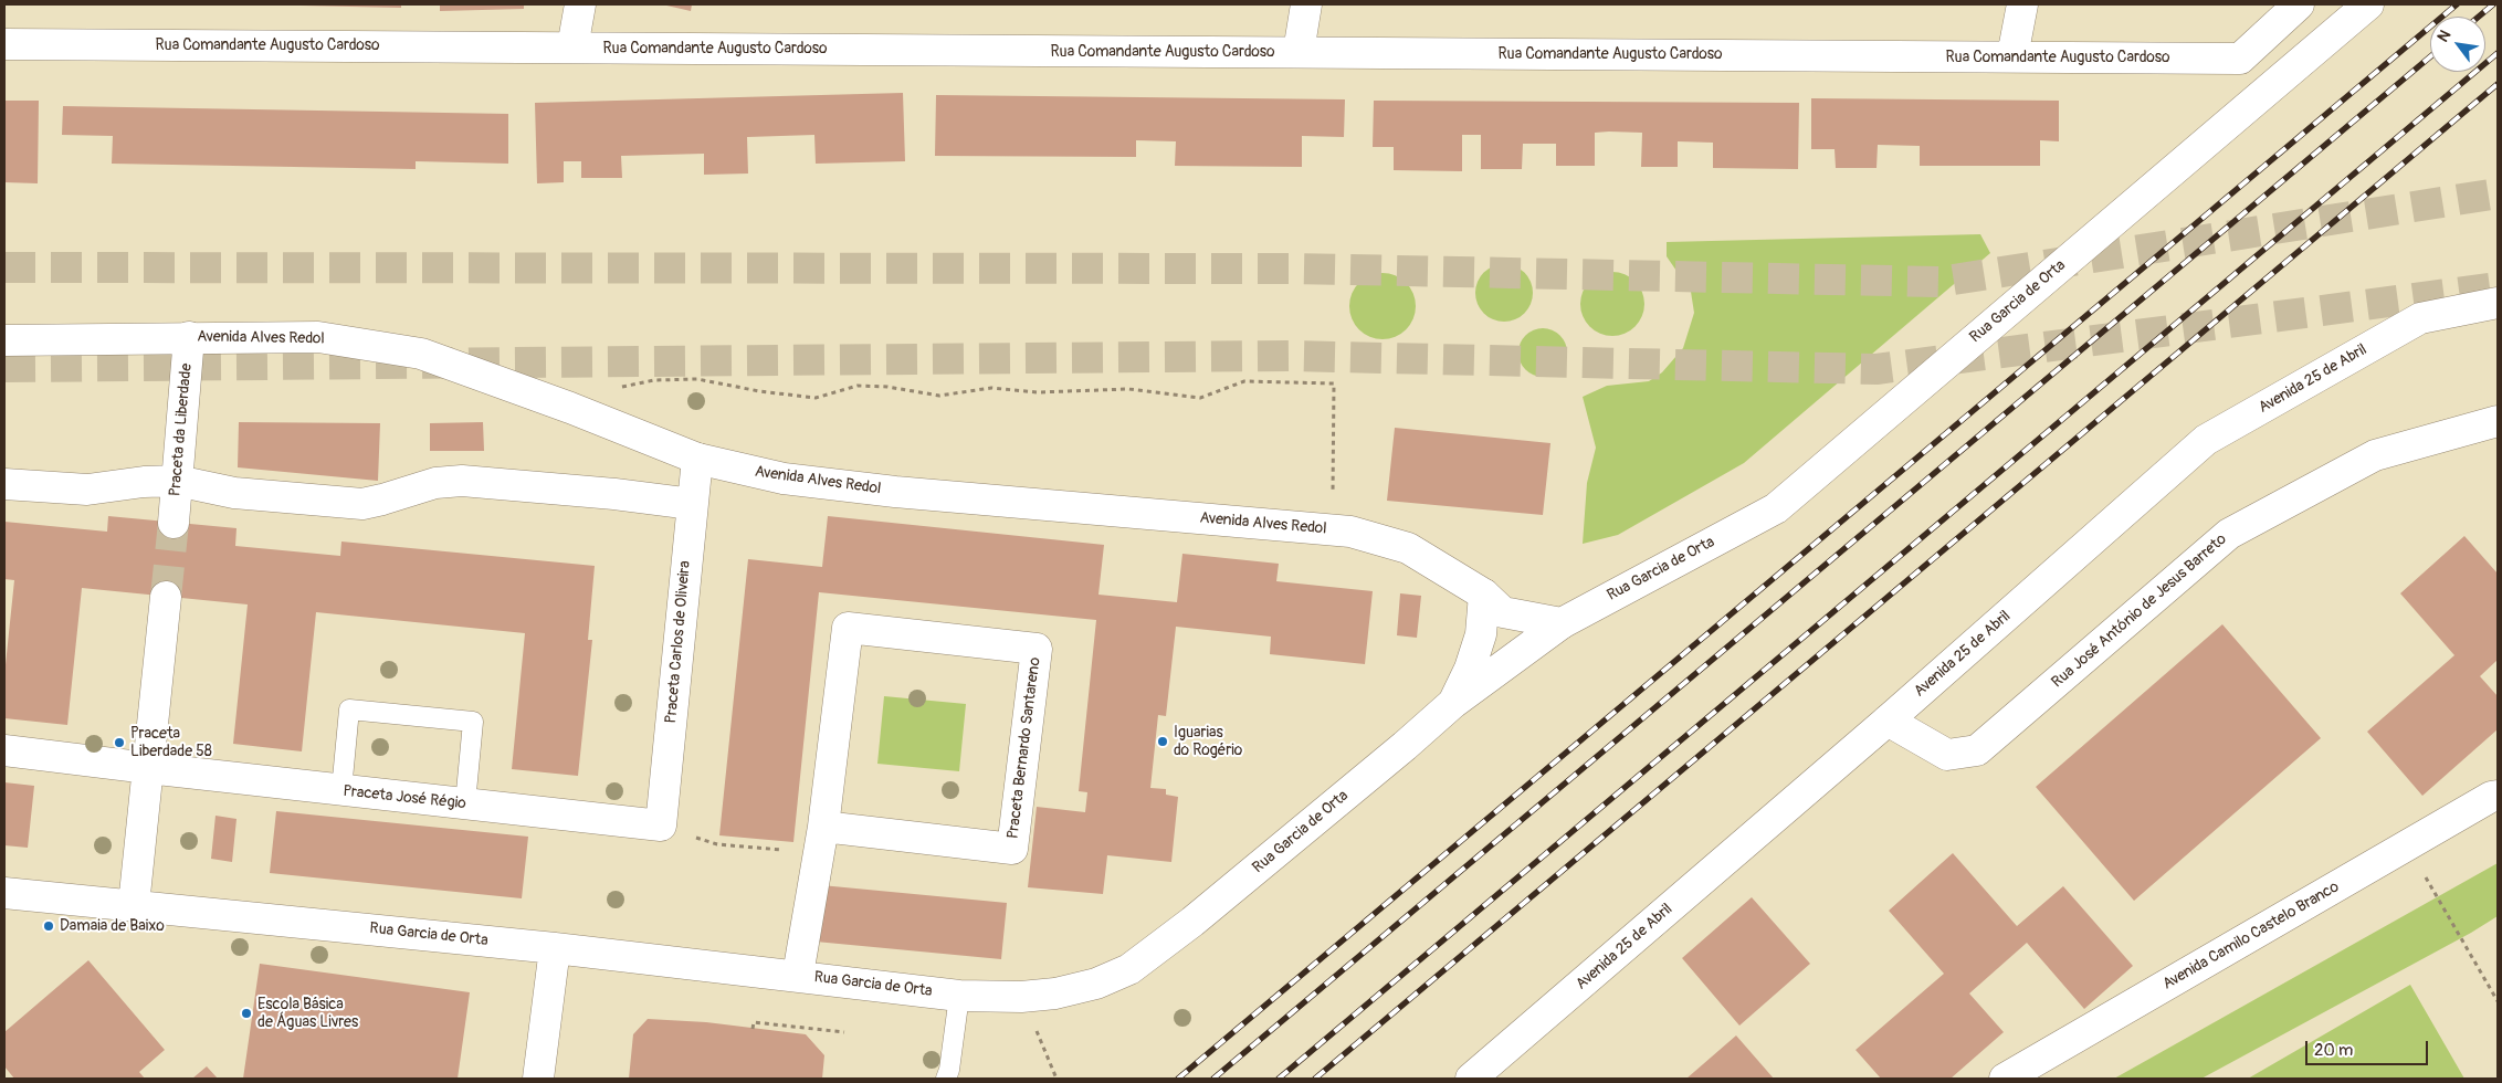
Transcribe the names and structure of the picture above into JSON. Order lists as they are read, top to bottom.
{
  "streets": {
    "street": [
      "Rua Comandante Augusto Cardoso",
      "Rua Garcia de Orta",
      "Avenida Alves Redol",
      "Avenida 25 de Abril",
      "Praceta da Liberdade",
      "Rua José António de Jesus Barreto",
      "Praceta Carlos de Oliveira",
      "Praceta Bernardo Santareno",
      "Praceta José Régio",
      "Avenida Camilo Castelo Branco"
    ]
  },
  "crossings": [
    ["Rua Garcia de Orta", "Avenida Alves Redol"],
    ["Rua Garcia de Orta", "Praceta Bernardo Santareno"],
    ["Avenida Alves Redol", "Praceta da Liberdade"],
    ["Avenida Alves Redol", "Praceta Carlos de Oliveira"],
    ["Avenida 25 de Abril", "Rua José António de Jesus Barreto"],
    ["Praceta Carlos de Oliveira", "Praceta José Régio"]
  ],
  "places": [
    "Iguarias do Rogério",
    "Praceta Liberdade 58",
    "Damaia de Baixo",
    "Escola Básica de Águas Livres"
  ],
  "scale_bar": "20 m",
  "north": "top left"
}
